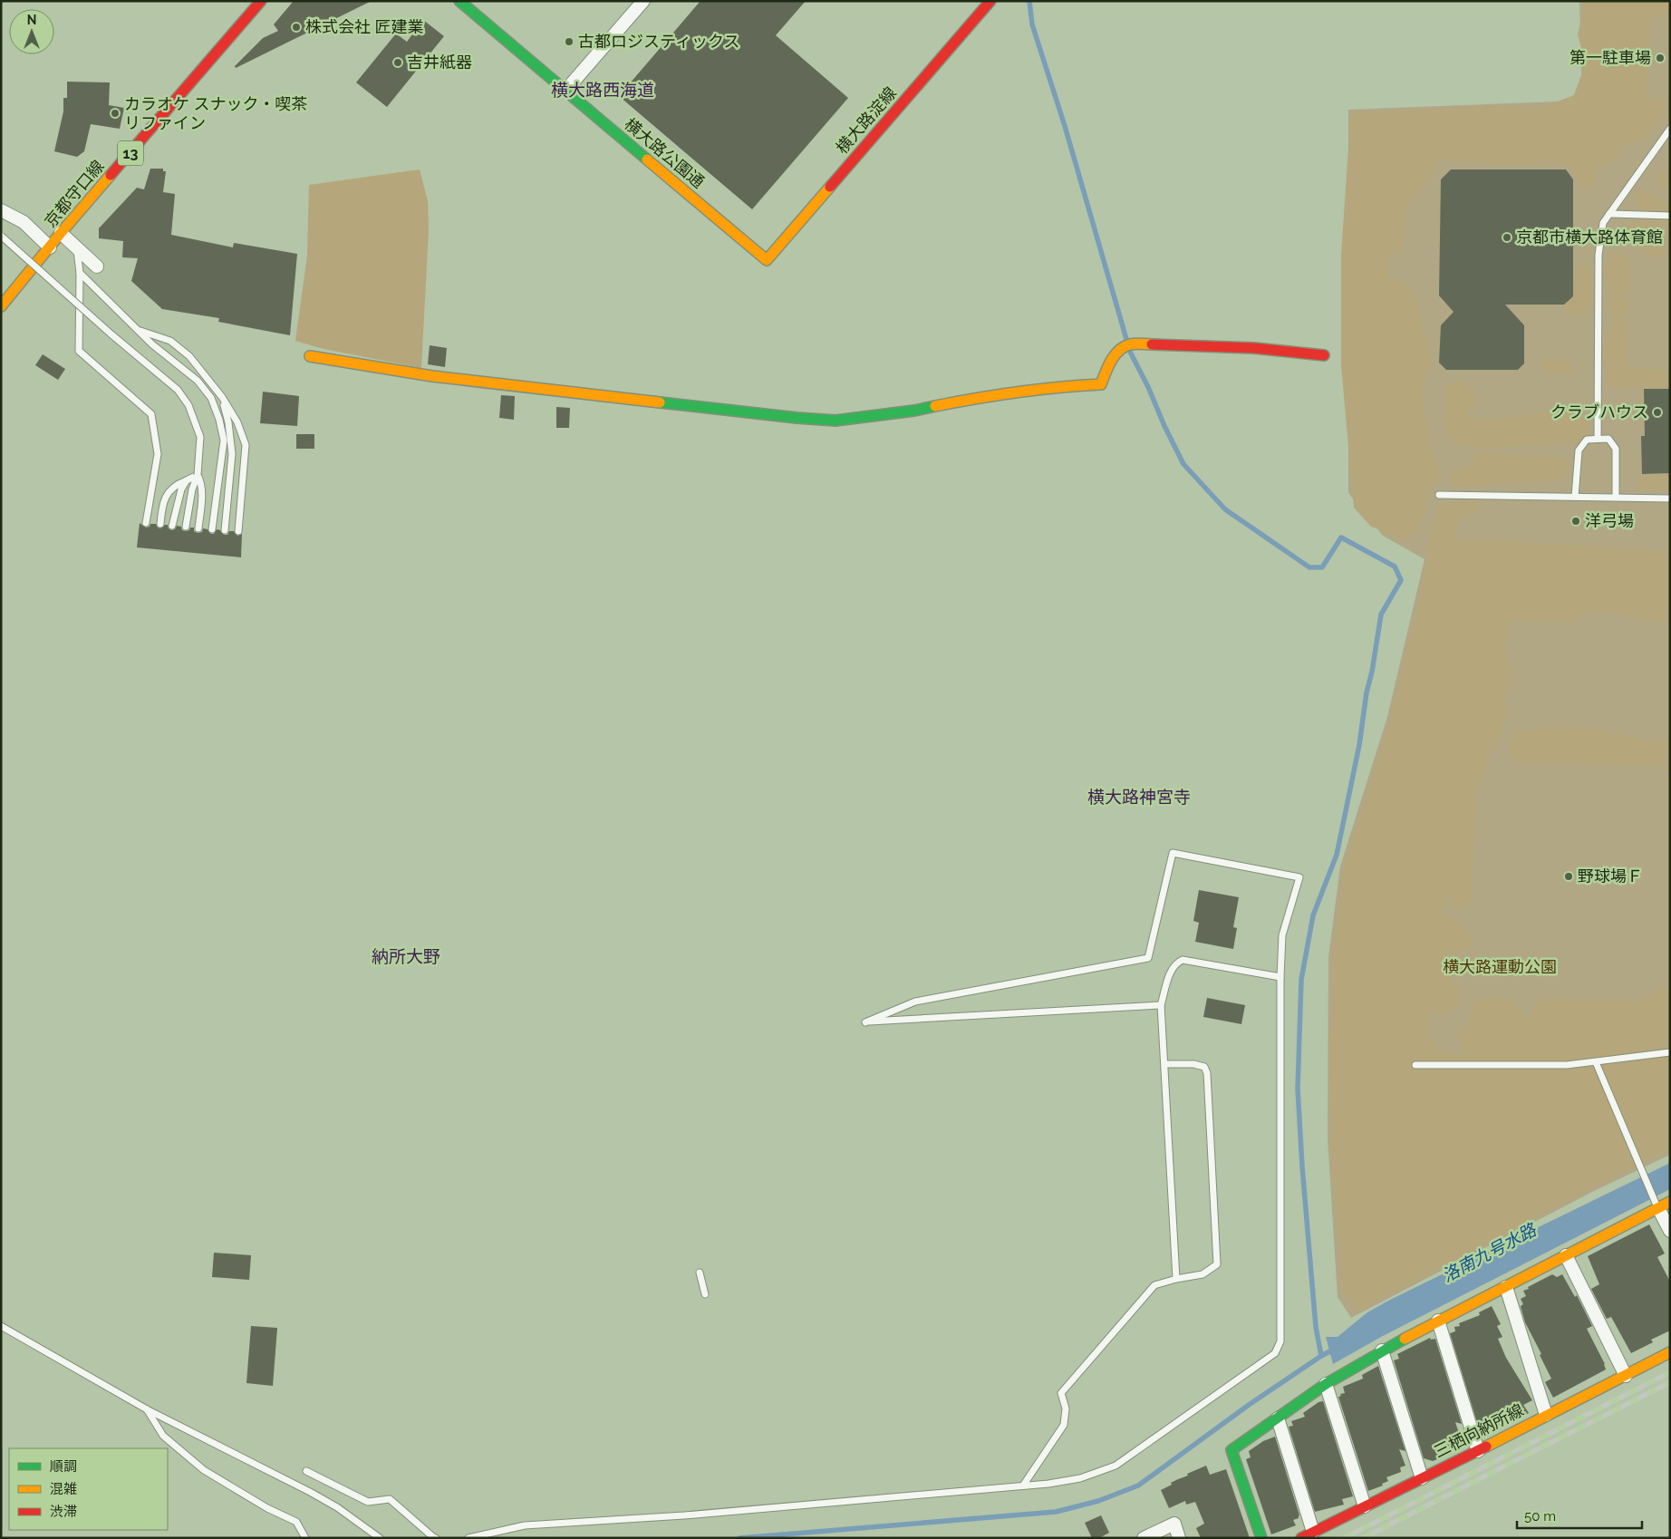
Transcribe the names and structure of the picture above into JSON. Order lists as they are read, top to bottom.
{
  "streets": {
    "street": [
      "横大路淀線",
      "13",
      "横大路公園通",
      "京都守口線",
      "三栖向納所線"
    ]
  },
  "crossings": [
    ["横大路淀線", "横大路公園通"]
  ],
  "districts": ["横大路西海道", "横大路神宮寺", "納所大野"],
  "water": ["洛南九号水路"],
  "parks": ["横大路運動公園"],
  "places": [
    "株式会社 匠建業",
    "古都ロジスティックス",
    "第一駐車場",
    "吉井紙器",
    "カラオケ スナック・喫茶 リファイン",
    "京都市横大路体育館",
    "クラブハウス",
    "洋弓場",
    "野球場Ｆ"
  ],
  "legend": ["順調", "混雑", "渋滞"],
  "scale_bar": "50 m",
  "north": "top"
}
